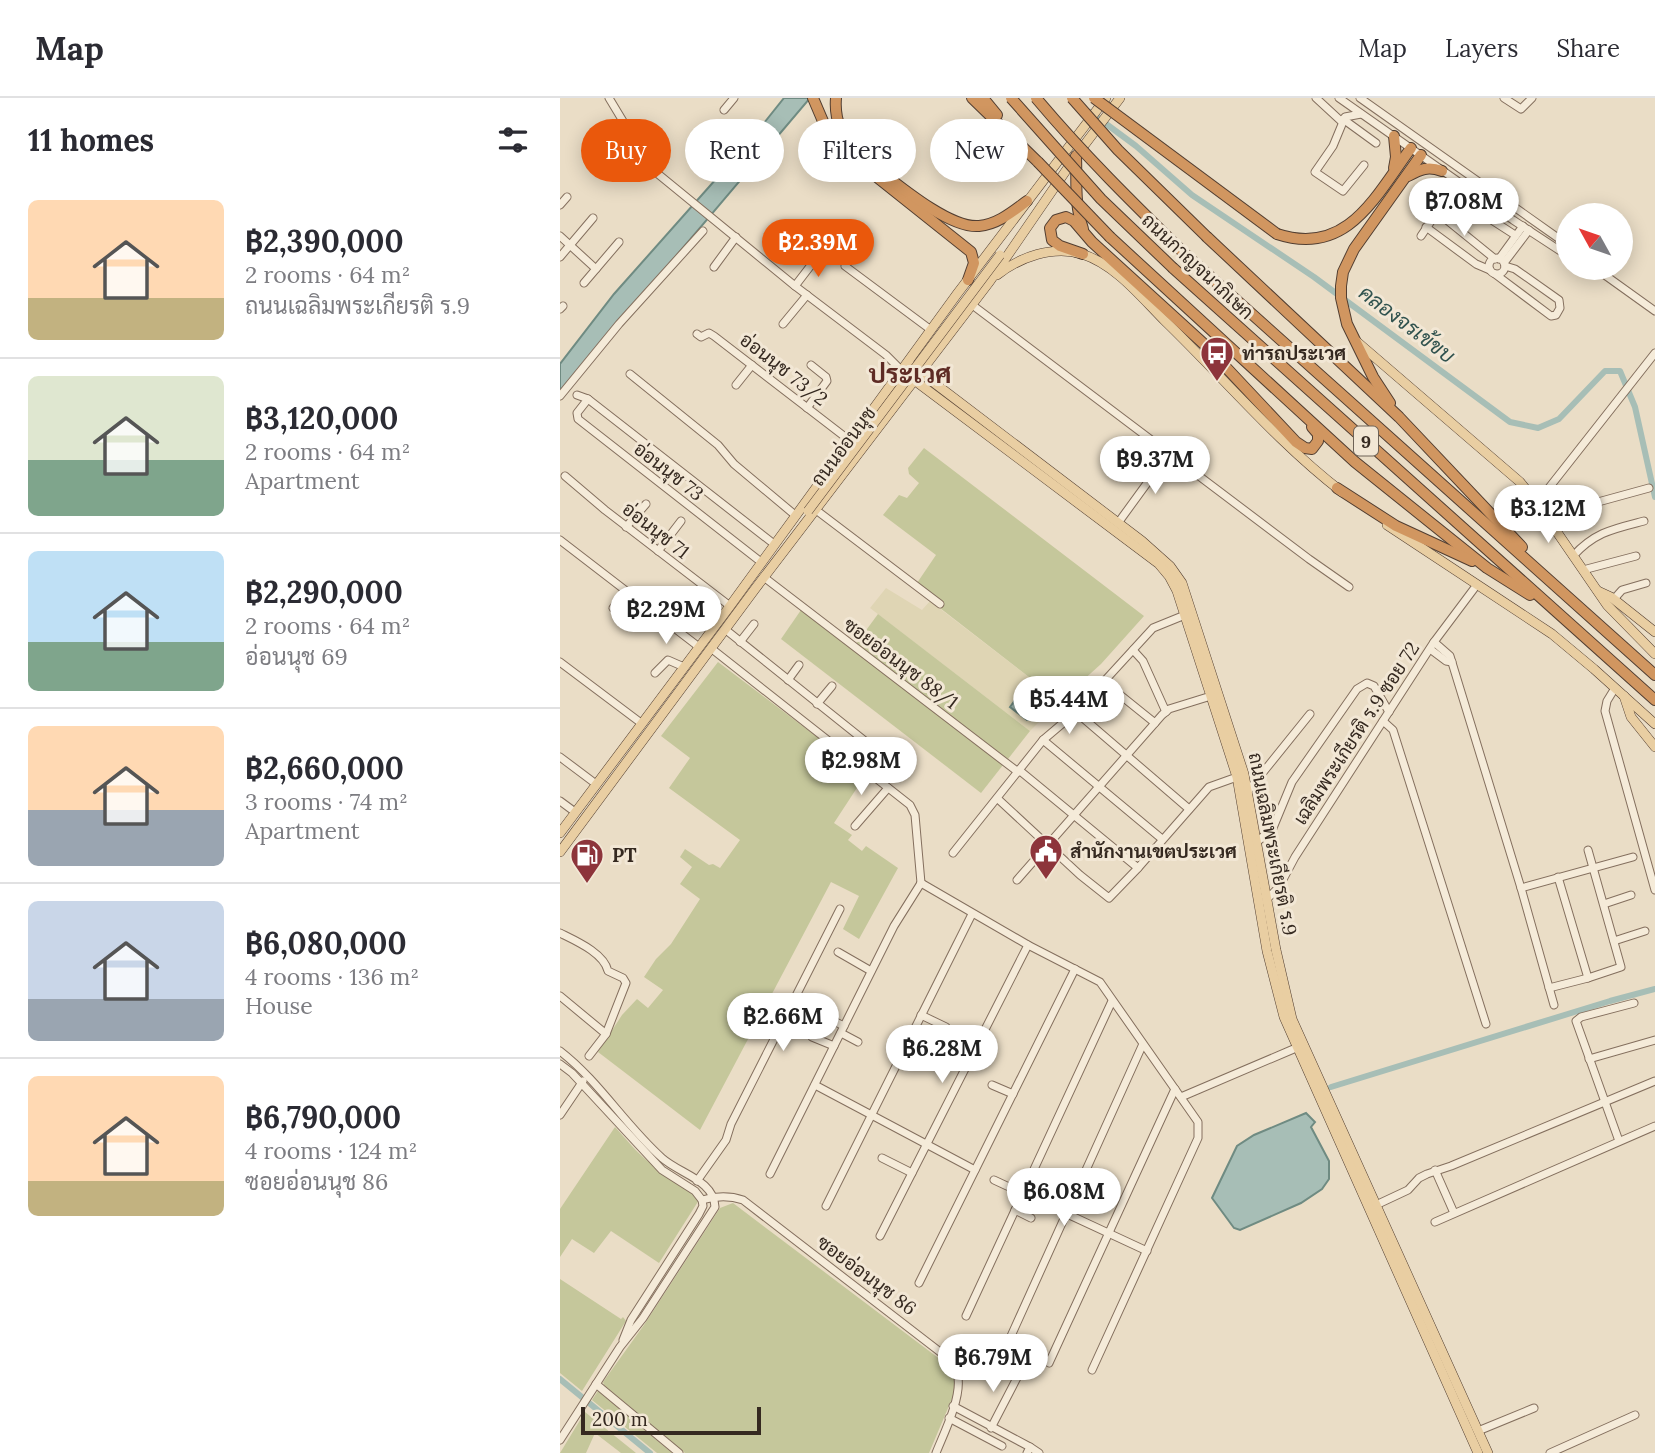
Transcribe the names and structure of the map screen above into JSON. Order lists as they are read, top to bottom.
{
  "streets": {
    "highway": ["ถนนกาญจนาภิเษก", "9"],
    "main road": ["ถนนอ่อนนุช", "ถนนเฉลิมพระเกียรติ ร.9"],
    "street": [
      "อ่อนนุช 73/2",
      "อ่อนนุช 73",
      "อ่อนนุช 71",
      "ซอยอ่อนนุช 88/1",
      "เฉลิมพระเกียรติ ร.9 ซอย 72",
      "ซอยอ่อนนุช 86"
    ]
  },
  "crossings": [
    ["อ่อนนุช 73/2", "ถนนอ่อนนุช"],
    ["ถนนอ่อนนุช", "อ่อนนุช 73"],
    ["ถนนอ่อนนุช", "อ่อนนุช 71"],
    ["ถนนอ่อนนุช", "ซอยอ่อนนุช 88/1"],
    ["ถนนอ่อนนุช", "ถนนเฉลิมพระเกียรติ ร.9"],
    ["เฉลิมพระเกียรติ ร.9 ซอย 72", "ถนนเฉลิมพระเกียรติ ร.9"]
  ],
  "districts": ["ประเวศ"],
  "water": ["คลองจรเข้ขบ"],
  "places": {
    "bus stop": ["ท่ารถประเวศ"],
    "public building": ["สำนักงานเขตประเวศ"],
    "fuel station": ["PT"]
  },
  "scale_bar": "200 m",
  "north": "top left",
  "page": {
    "header": "Map",
    "nav": ["Map", "Layers", "Share"],
    "heading": "11 homes",
    "chip": [
      "Buy",
      "Rent",
      "Filters",
      "New"
    ],
    "price": [
      "฿7.08M",
      "฿2.39M",
      "฿9.37M",
      "฿3.12M",
      "฿2.29M",
      "฿5.44M",
      "฿2.98M",
      "฿2.66M",
      "฿6.28M",
      "฿6.08M",
      "฿6.79M"
    ],
    "list": [
      {
        "name": "฿2,390,000",
        "note": "2 rooms · 64 m² · ถนนเฉลิมพระเกียรติ ร.9"
      },
      {
        "name": "฿3,120,000",
        "note": "2 rooms · 64 m² · Apartment"
      },
      {
        "name": "฿2,290,000",
        "note": "2 rooms · 64 m² · อ่อนนุช 69"
      },
      {
        "name": "฿2,660,000",
        "note": "3 rooms · 74 m² · Apartment"
      },
      {
        "name": "฿6,080,000",
        "note": "4 rooms · 136 m² · House"
      },
      {
        "name": "฿6,790,000",
        "note": "4 rooms · 124 m² · ซอยอ่อนนุช 86"
      }
    ],
    "scale": "200 m"
  }
}
